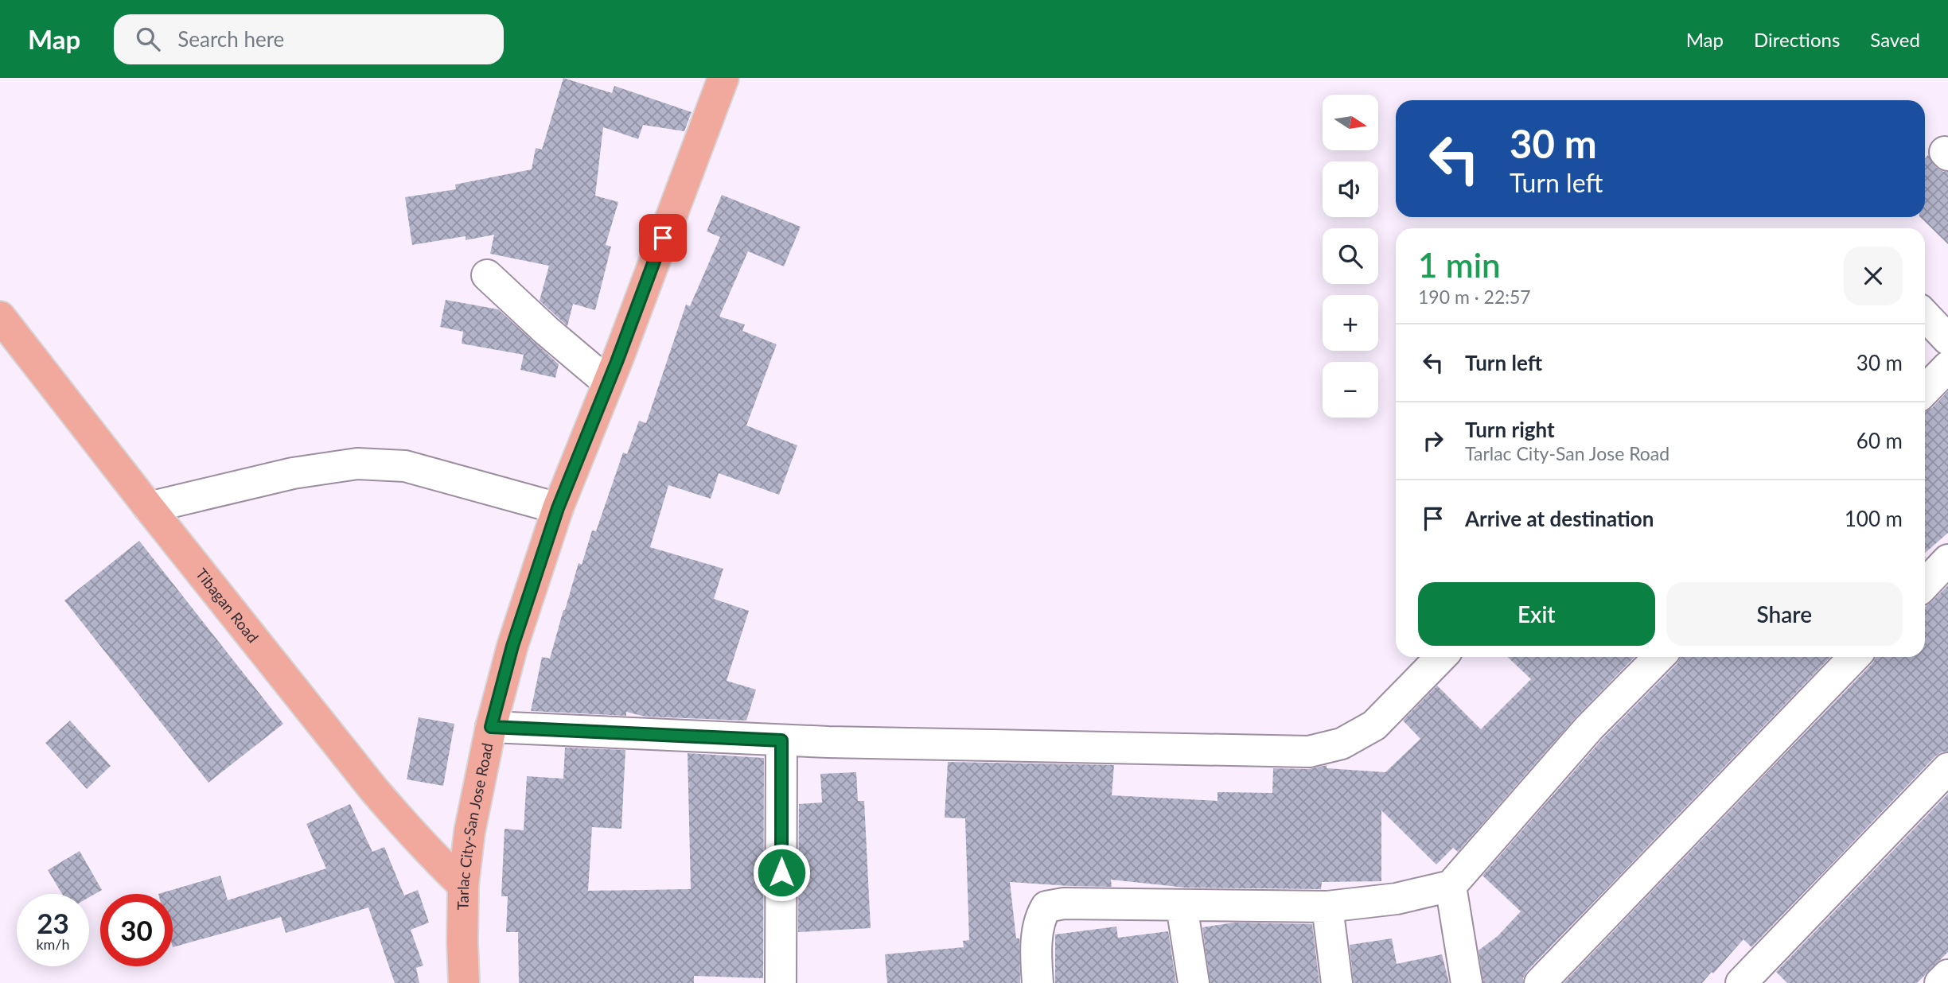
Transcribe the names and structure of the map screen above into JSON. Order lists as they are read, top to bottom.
{
  "streets": {
    "main road": ["Tibagan Road", "Tarlac City-San Jose Road"]
  },
  "crossings": [
    ["Tibagan Road", "Tarlac City-San Jose Road"]
  ],
  "north": "right",
  "page": {
    "header": "Map",
    "search": "Search here",
    "nav": ["Map", "Directions", "Saved"],
    "map_buttons": ["+", "−"],
    "turn": ["30 m", "Turn left"],
    "heading": ["1 min", "190 m · 22:57"],
    "list": [
      {
        "name": "Turn left",
        "value": "30 m"
      },
      {
        "name": "Turn right",
        "note": "Tarlac City-San Jose Road",
        "value": "60 m"
      },
      {
        "name": "Arrive at destination",
        "value": "100 m"
      }
    ],
    "buttons": ["Exit", "Share"],
    "speed": "23 km/h",
    "limit": "30"
  }
}
